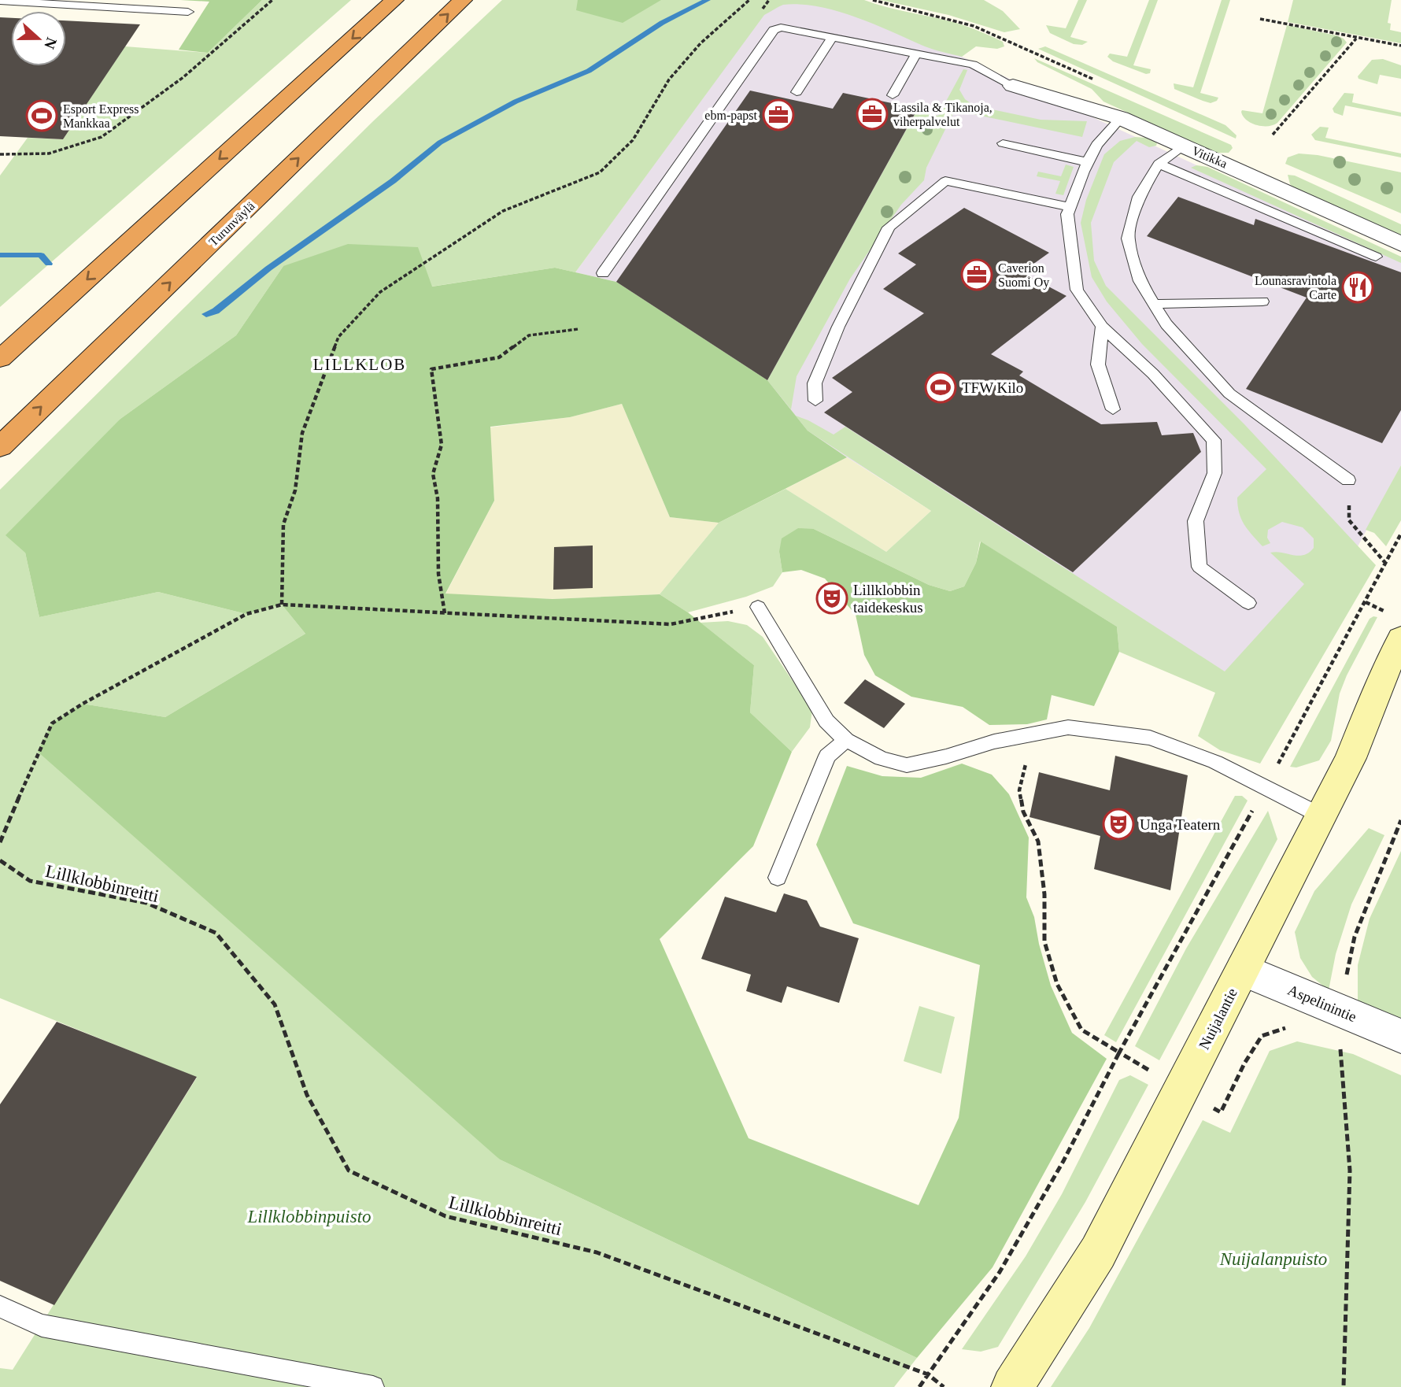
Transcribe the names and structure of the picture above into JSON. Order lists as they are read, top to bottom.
{
  "streets": {
    "highway": ["Turunväylä"],
    "main road": ["Nuijalantie"],
    "street": ["Vitikka", "Aspelinintie"],
    "path": ["Lillklobbinreitti"]
  },
  "crossings": [
    ["Aspelinintie", "Nuijalantie"]
  ],
  "districts": ["LILLKLOB"],
  "parks": ["Lillklobbinpuisto", "Nuijalanpuisto"],
  "places": {
    "office": ["Lassila & Tikanoja, viherpalvelut", "ebm-papst", "Caverion Suomi Oy"],
    "sports": ["Esport Express Mankkaa", "TFW Kilo"],
    "restaurant": ["Lounasravintola Carte"],
    "theatre": ["Lillklobbin taidekeskus", "Unga Teatern"]
  },
  "north": "right"
}
